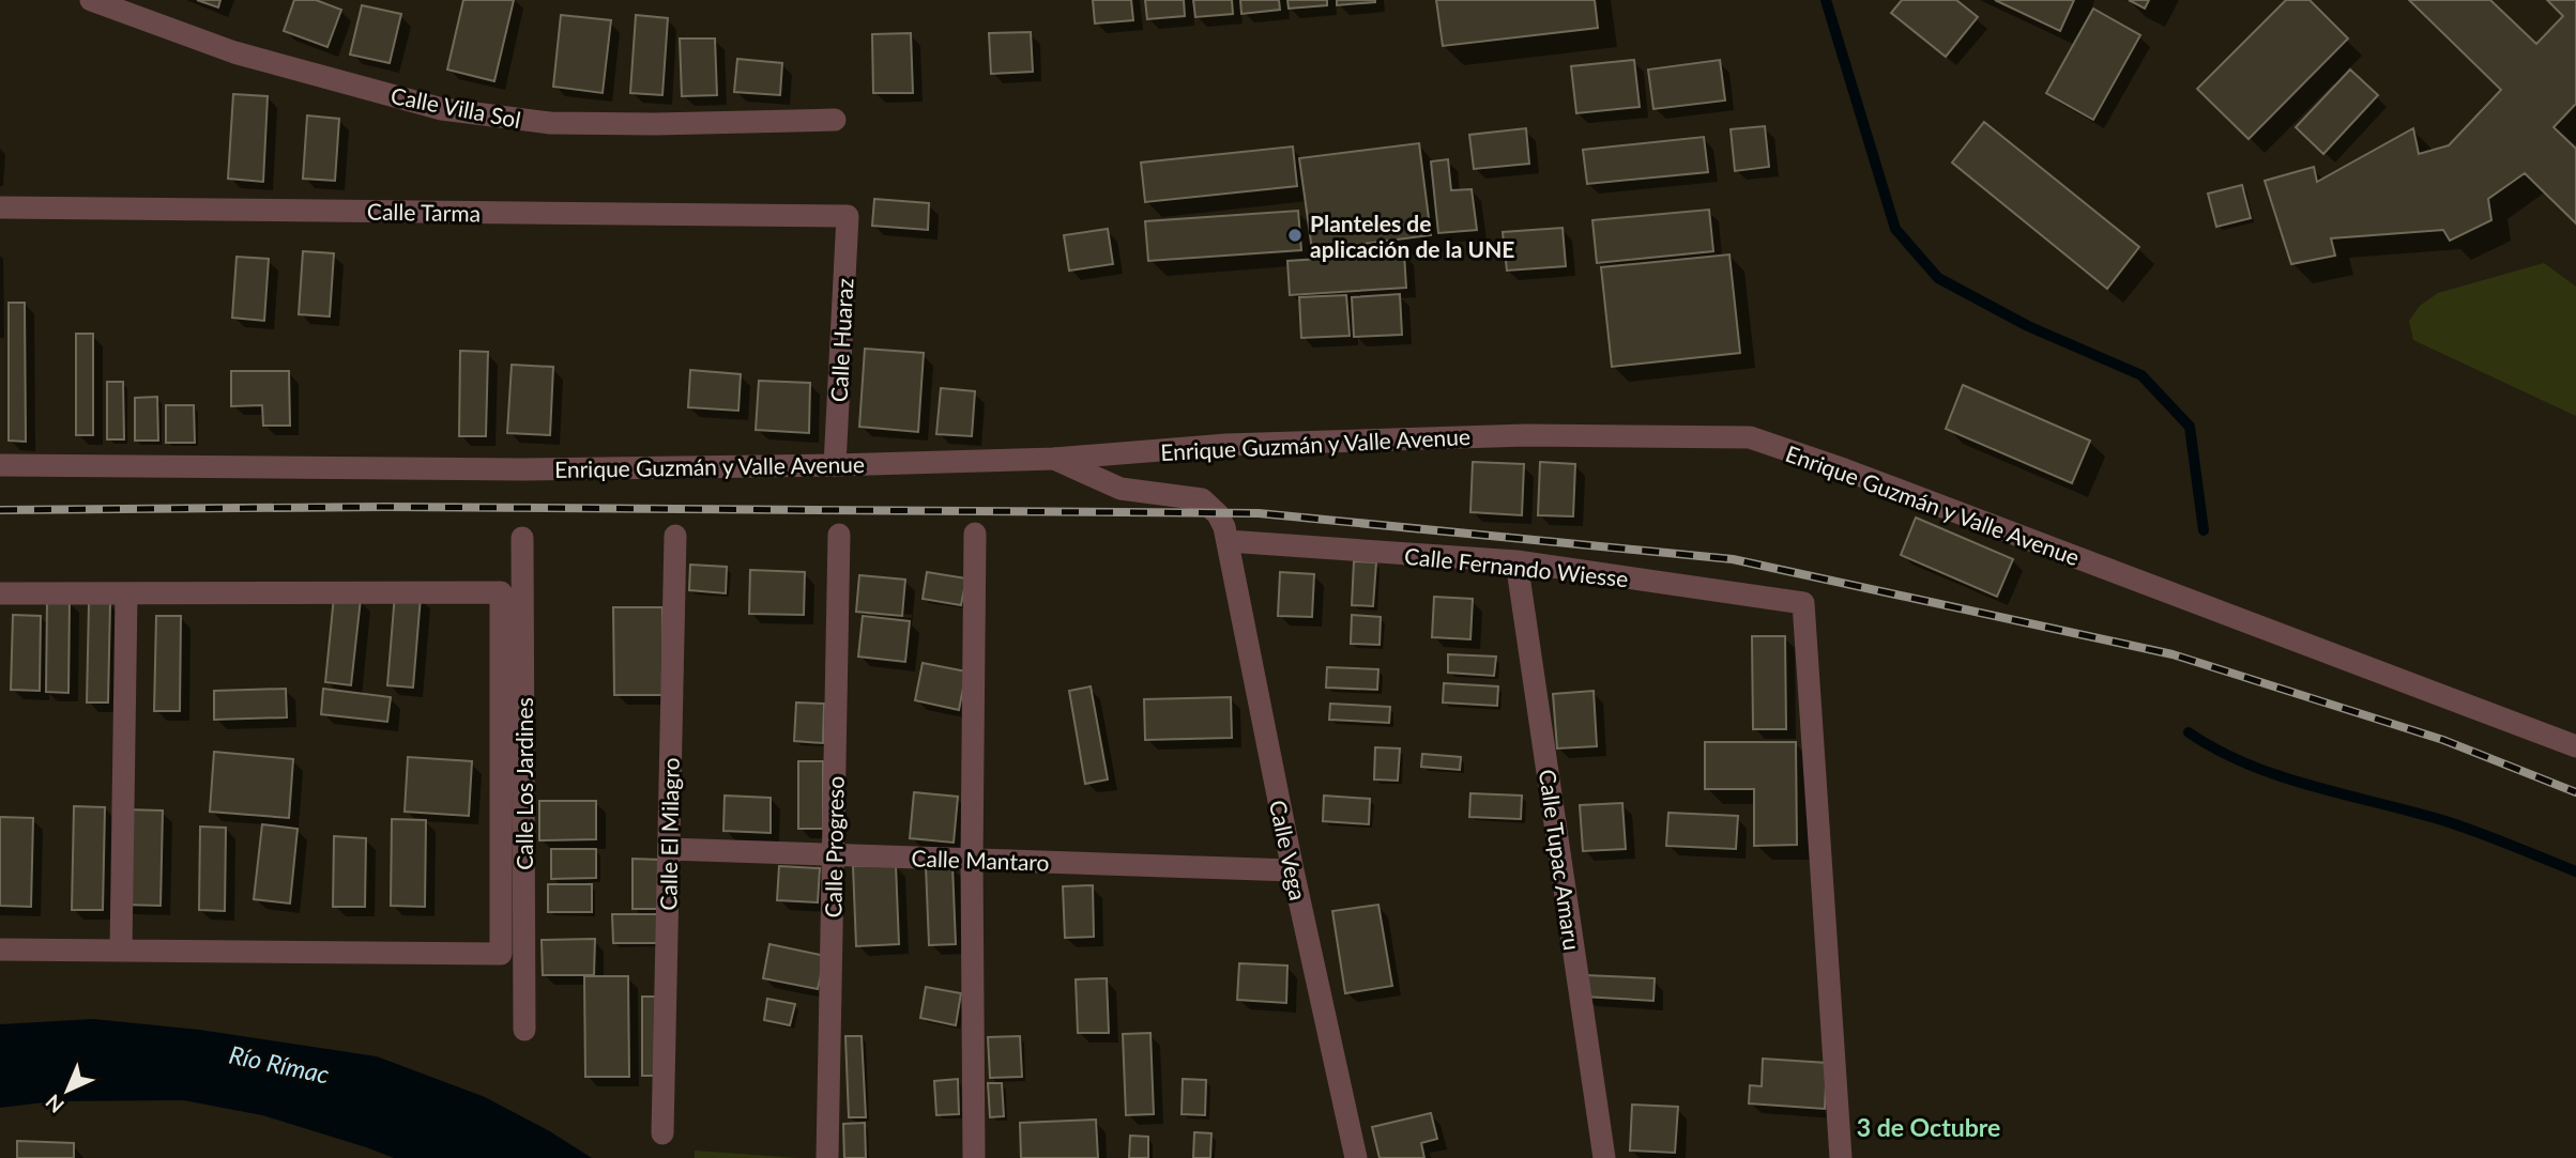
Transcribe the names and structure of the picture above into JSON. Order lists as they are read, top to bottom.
{
  "streets": {
    "street": [
      "Calle Villa Sol",
      "Calle Tarma",
      "Calle Huaraz",
      "Enrique Guzmán y Valle Avenue",
      "Calle Fernando Wiesse",
      "Calle Los Jardines",
      "Calle El Milagro",
      "Calle Progreso",
      "Calle Vega",
      "Calle Mantaro",
      "Calle Tupac Amaru"
    ]
  },
  "crossings": [
    ["Calle Tarma", "Calle Huaraz"],
    ["Calle Huaraz", "Enrique Guzmán y Valle Avenue"],
    ["Enrique Guzmán y Valle Avenue", "Calle Vega"],
    ["Calle Fernando Wiesse", "Calle Vega"],
    ["Calle Fernando Wiesse", "Calle Tupac Amaru"],
    ["Calle El Milagro", "Calle Mantaro"],
    ["Calle Progreso", "Calle Mantaro"],
    ["Calle Vega", "Calle Mantaro"]
  ],
  "districts": ["3 de Octubre"],
  "water": ["Río Rímac"],
  "places": ["Planteles de aplicación de la UNE"],
  "north": "bottom left"
}
